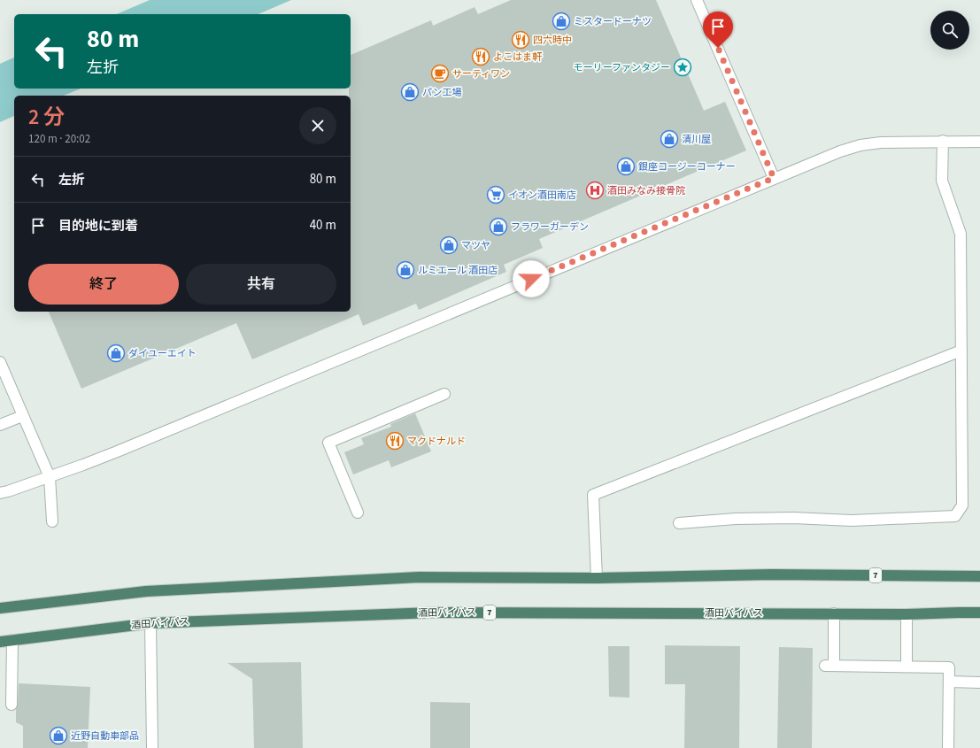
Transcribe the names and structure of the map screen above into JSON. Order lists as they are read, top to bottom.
{
  "streets": {
    "highway": ["7", "酒田バイパス"]
  },
  "places": {
    "shop": [
      "ミスタードーナツ",
      "パン工場",
      "清川屋",
      "銀座コージーコーナー",
      "フラワーガーデン",
      "マツヤ",
      "ルミエール 酒田店",
      "ダイユーエイト",
      "近野自動車部品"
    ],
    "restaurant": ["四六時中", "よこはま軒", "マクドナルド"],
    "place": ["モーリーファンタジー"],
    "cafe": ["サーティワン"],
    "hospital": ["酒田みなみ接骨院"],
    "supermarket": ["イオン酒田南店"]
  },
  "page": {
    "turn": ["80 m", "左折"],
    "heading": ["2 分", "120 m · 20:02"],
    "list": [
      {
        "name": "左折",
        "value": "80 m"
      },
      {
        "name": "目的地に到着",
        "value": "40 m"
      }
    ],
    "buttons": ["終了", "共有"]
  }
}
